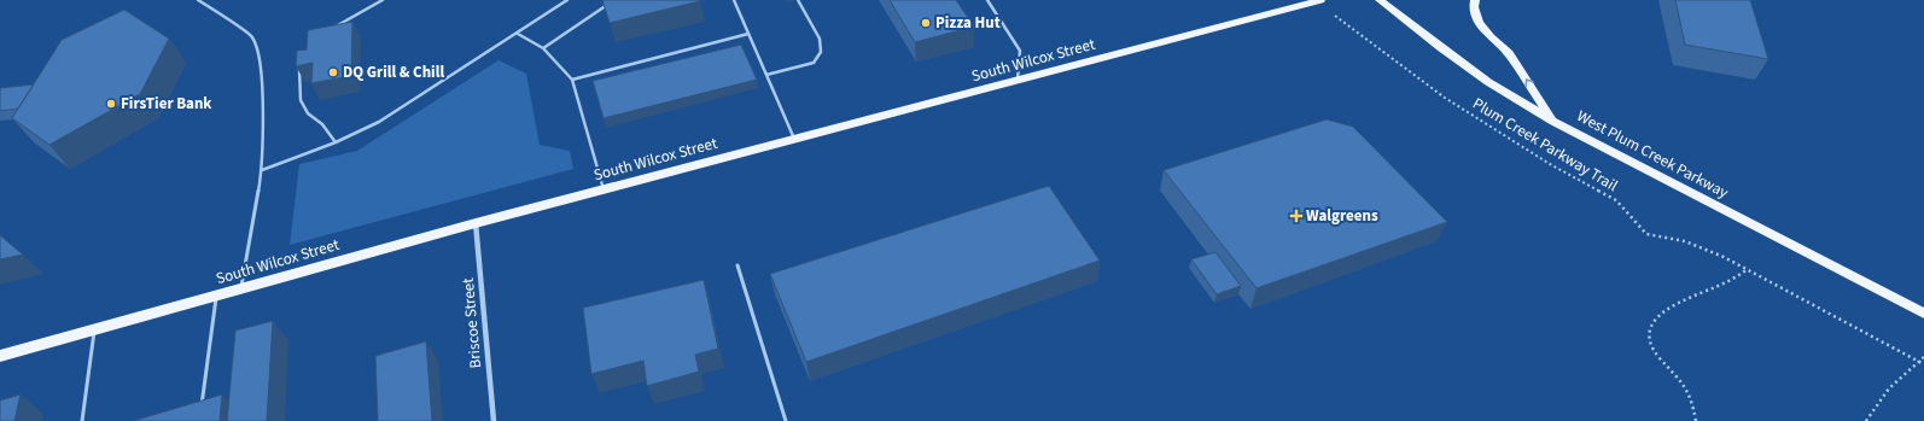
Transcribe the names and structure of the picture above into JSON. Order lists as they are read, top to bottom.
{
  "streets": {
    "main road": ["South Wilcox Street", "West Plum Creek Parkway"],
    "street": ["Briscoe Street"],
    "path": ["Plum Creek Parkway Trail"]
  },
  "crossings": [
    ["South Wilcox Street", "Briscoe Street"]
  ],
  "places": {
    "other": ["Pizza Hut", "DQ Grill & Chill", "FirsTier Bank"],
    "health": ["Walgreens"]
  }
}
